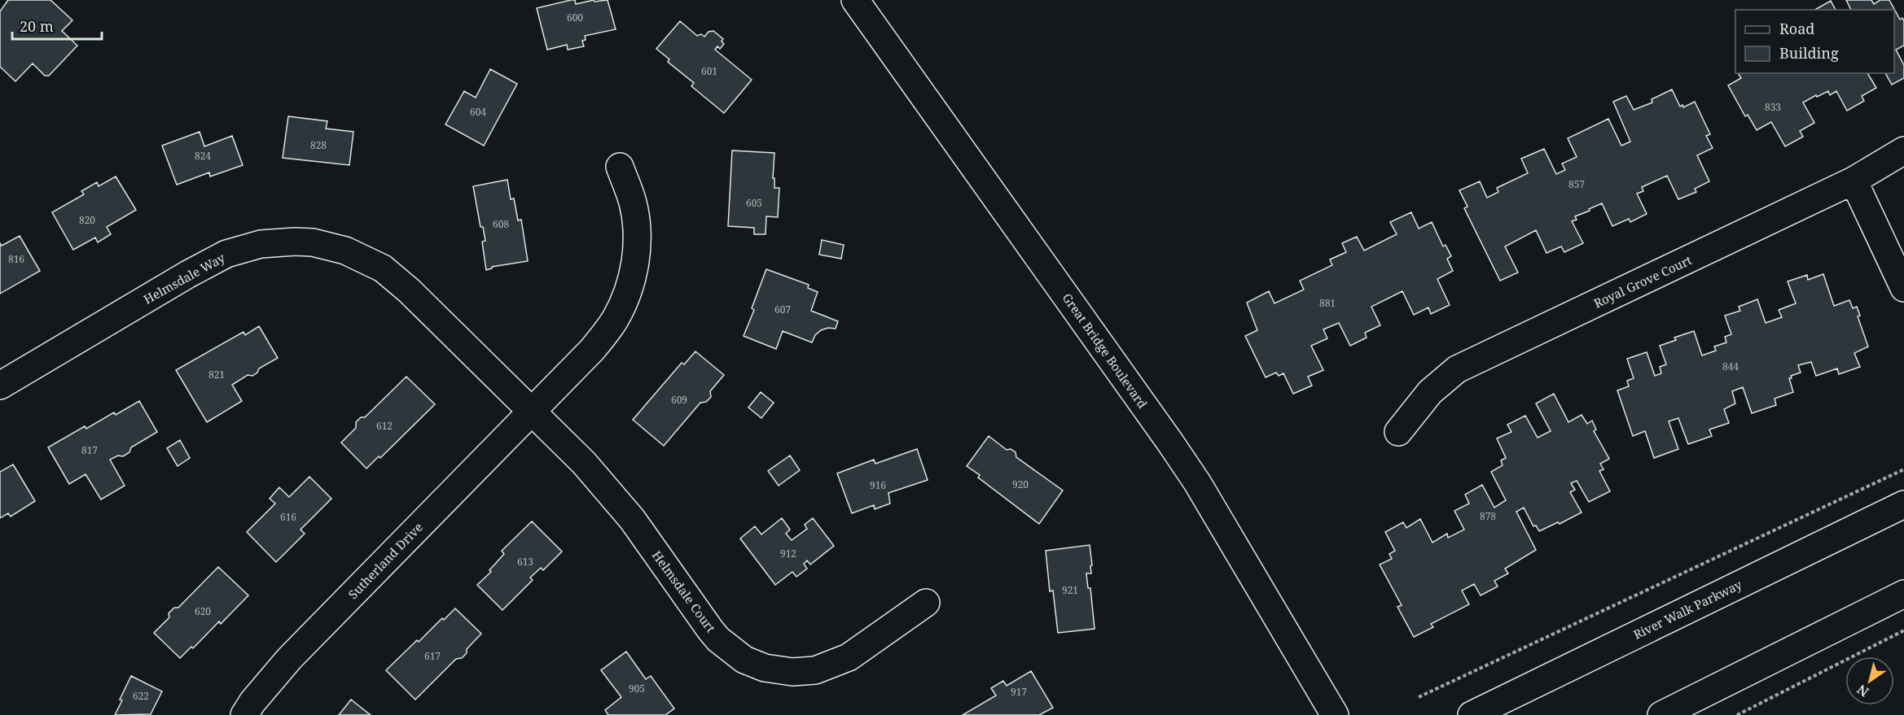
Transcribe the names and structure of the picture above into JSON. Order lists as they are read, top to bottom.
{
  "streets": {
    "street": [
      "Helmsdale Way",
      "Royal Grove Court",
      "Great Bridge Boulevard",
      "Sutherland Drive",
      "Helmsdale Court",
      "River Walk Parkway"
    ]
  },
  "crossings": [
    ["Helmsdale Way", "Sutherland Drive"],
    ["Helmsdale Way", "Helmsdale Court"],
    ["Sutherland Drive", "Helmsdale Court"]
  ],
  "house_numbers": [
    "600",
    "601",
    "833",
    "604",
    "828",
    "824",
    "857",
    "605",
    "820",
    "608",
    "816",
    "881",
    "607",
    "844",
    "821",
    "609",
    "612",
    "817",
    "920",
    "916",
    "878",
    "616",
    "912",
    "613",
    "921",
    "620",
    "617",
    "905",
    "917",
    "622"
  ],
  "legend": ["Road", "Building"],
  "scale_bar": "20 m",
  "north": "bottom left"
}
